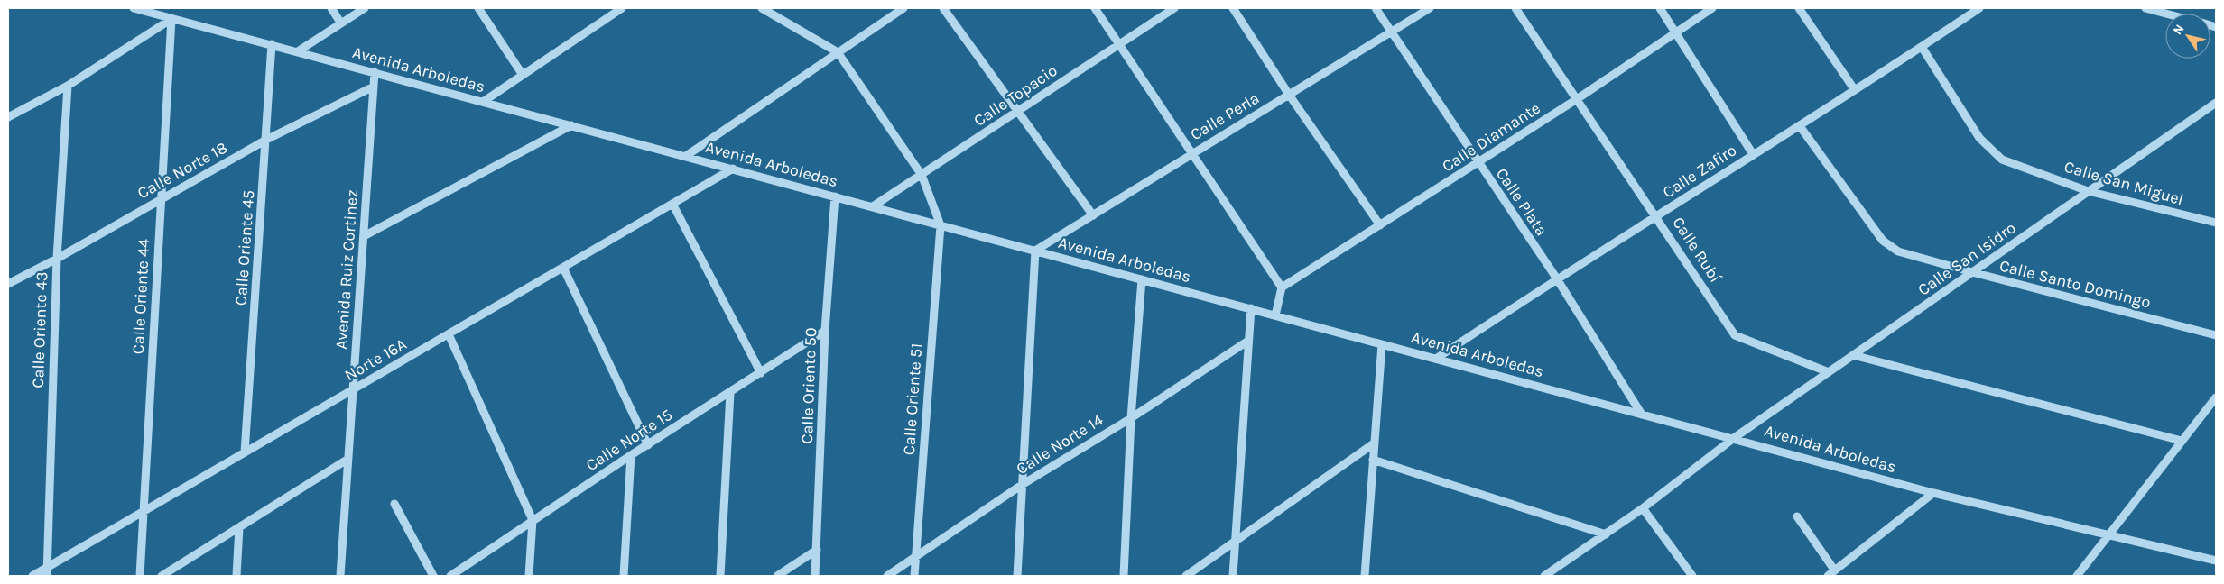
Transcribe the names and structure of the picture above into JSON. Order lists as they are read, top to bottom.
{
  "streets": {
    "street": [
      "Avenida Arboledas",
      "Calle Topacio",
      "Calle Perla",
      "Calle Diamante",
      "Calle Norte 18",
      "Calle Zafiro",
      "Calle San Miguel",
      "Calle Plata",
      "Calle Oriente 45",
      "Calle Rubí",
      "Calle San Isidro",
      "Avenida Ruiz Cortinez",
      "Calle Santo Domingo",
      "Calle Oriente 44",
      "Calle Oriente 43",
      "Norte 16A",
      "Calle Oriente 50",
      "Calle Oriente 51",
      "Calle Norte 15",
      "Calle Norte 14"
    ]
  },
  "crossings": [
    ["Avenida Arboledas", "Calle Topacio"],
    ["Avenida Arboledas", "Calle Perla"],
    ["Avenida Arboledas", "Calle Zafiro"],
    ["Avenida Arboledas", "Calle Plata"],
    ["Avenida Arboledas", "Calle Oriente 45"],
    ["Avenida Arboledas", "Calle San Isidro"],
    ["Avenida Arboledas", "Avenida Ruiz Cortinez"],
    ["Avenida Arboledas", "Calle Oriente 44"],
    ["Avenida Arboledas", "Norte 16A"],
    ["Avenida Arboledas", "Calle Oriente 50"],
    ["Avenida Arboledas", "Calle Oriente 51"],
    ["Calle Perla", "Calle Plata"],
    ["Calle Diamante", "Calle Plata"],
    ["Calle Diamante", "Calle Rubí"],
    ["Calle Norte 18", "Calle Oriente 45"],
    ["Calle Norte 18", "Avenida Ruiz Cortinez"],
    ["Calle Norte 18", "Calle Oriente 44"],
    ["Calle Norte 18", "Calle Oriente 43"],
    ["Calle Zafiro", "Calle San Miguel"],
    ["Calle Zafiro", "Calle Plata"],
    ["Calle Zafiro", "Calle Rubí"],
    ["Calle Zafiro", "Calle Santo Domingo"],
    ["Calle San Miguel", "Calle San Isidro"],
    ["Calle Oriente 45", "Norte 16A"],
    ["Calle Rubí", "Calle San Isidro"],
    ["Calle San Isidro", "Calle Santo Domingo"],
    ["Avenida Ruiz Cortinez", "Norte 16A"],
    ["Calle Oriente 44", "Norte 16A"],
    ["Calle Oriente 43", "Norte 16A"],
    ["Calle Oriente 50", "Calle Norte 15"],
    ["Calle Oriente 51", "Calle Norte 14"]
  ],
  "north": "top left"
}
